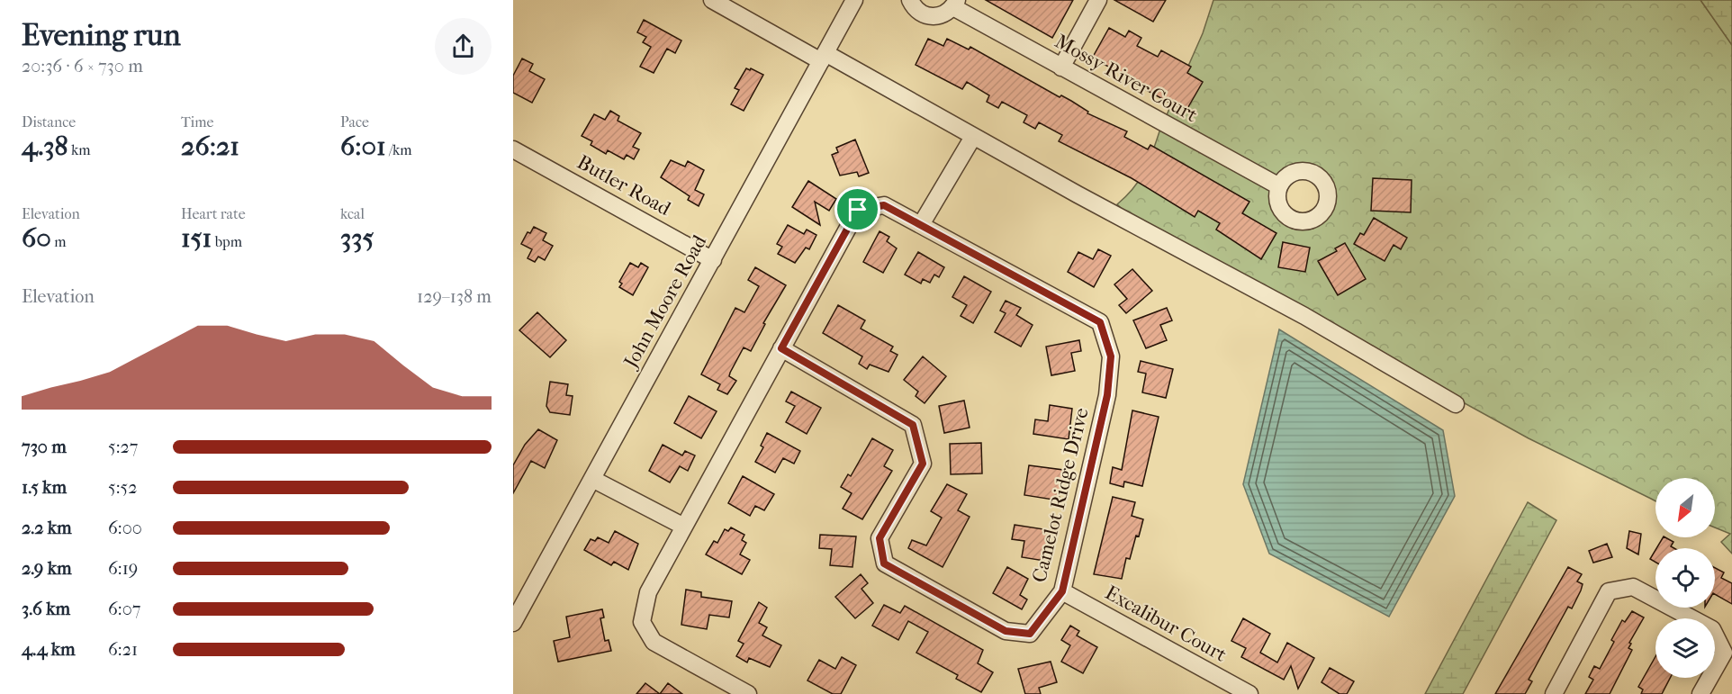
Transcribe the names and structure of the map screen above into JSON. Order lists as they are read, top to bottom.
{
  "streets": {
    "street": [
      "Mossy River Court",
      "Butler Road",
      "John Moore Road",
      "Camelot Ridge Drive",
      "Excalibur Court"
    ]
  },
  "crossings": [
    ["Butler Road", "John Moore Road"],
    ["Camelot Ridge Drive", "Excalibur Court"]
  ],
  "north": "bottom left",
  "page": {
    "heading": ["Evening run", "20:36 · 6 × 730 m"],
    "stats": [
      ["Distance", "4.38 km"],
      ["Time", "26:21"],
      ["Pace", "6:01 /km"],
      ["Elevation", "60 m"],
      ["Heart rate", "151 bpm"],
      ["kcal", "335"]
    ],
    "chart": ["Elevation", "129–138 m"],
    "list": [
      {
        "name": "730 m",
        "note": "5:27"
      },
      {
        "name": "1.5 km",
        "note": "5:52"
      },
      {
        "name": "2.2 km",
        "note": "6:00"
      },
      {
        "name": "2.9 km",
        "note": "6:19"
      },
      {
        "name": "3.6 km",
        "note": "6:07"
      },
      {
        "name": "4.4 km",
        "note": "6:21"
      }
    ]
  }
}
